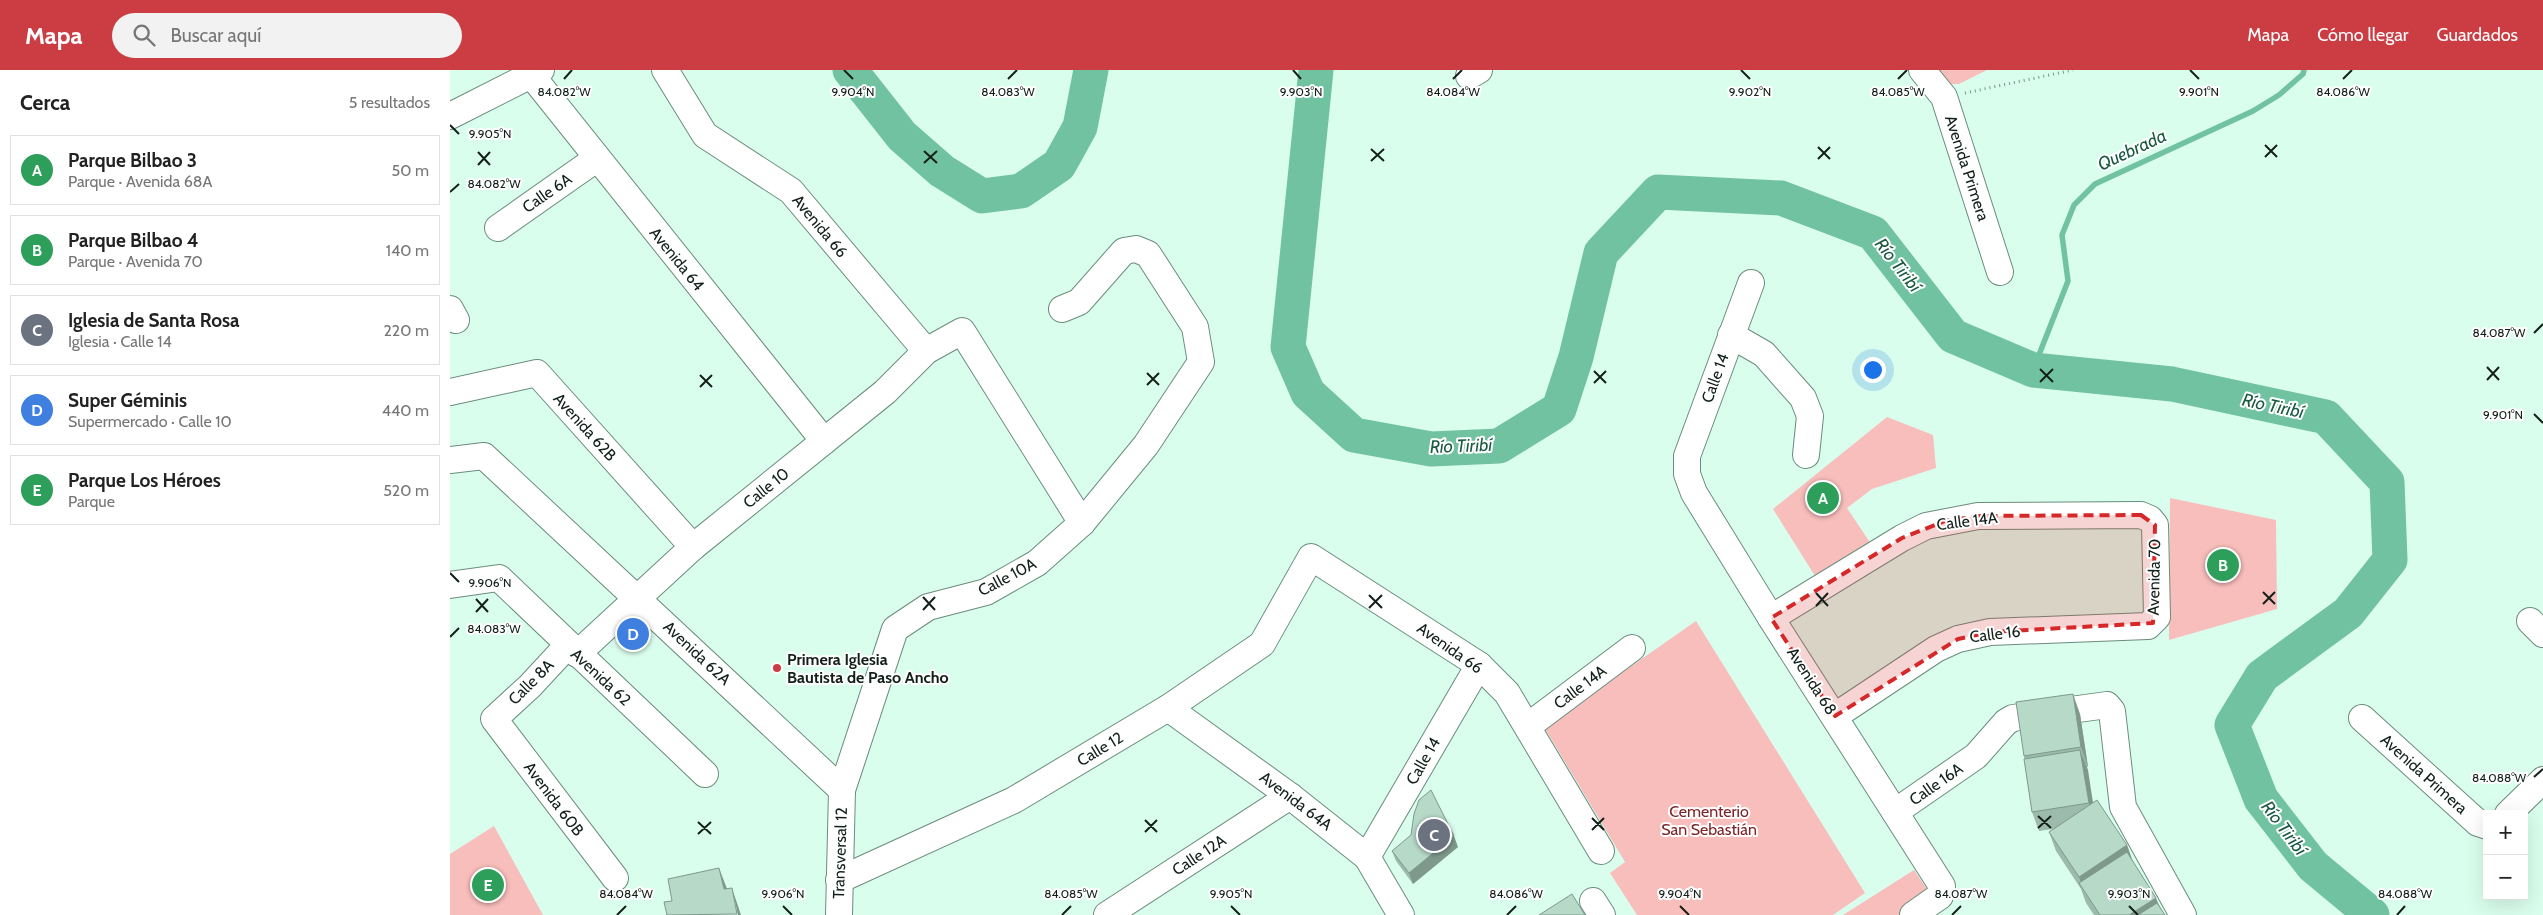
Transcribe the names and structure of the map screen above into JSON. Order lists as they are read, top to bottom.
{
  "streets": {
    "street": [
      "Avenida Primera",
      "Calle 6A",
      "Avenida 66",
      "Avenida 64",
      "Calle 14",
      "Avenida 62B",
      "Calle 10",
      "Calle 14A",
      "Calle 10A",
      "Avenida 70",
      "Calle 16",
      "Avenida 62A",
      "Avenida 62",
      "Avenida 68",
      "Calle 8A",
      "Calle 12",
      "Calle 16A",
      "Avenida 60B",
      "Avenida 64A",
      "Transversal 12",
      "Calle 12A"
    ]
  },
  "crossings": [
    ["Calle 6A", "Avenida 64"],
    ["Avenida 66", "Calle 14"],
    ["Avenida 66", "Calle 10"],
    ["Avenida 66", "Calle 14A"],
    ["Avenida 66", "Calle 12"],
    ["Avenida 64", "Calle 10"],
    ["Calle 14", "Avenida 68"],
    ["Calle 14", "Avenida 64A"],
    ["Avenida 62B", "Calle 10"],
    ["Calle 10", "Calle 10A"],
    ["Calle 10", "Avenida 62A"],
    ["Calle 10", "Avenida 62"],
    ["Calle 10", "Calle 8A"],
    ["Calle 14A", "Avenida 70"],
    ["Calle 14A", "Avenida 68"],
    ["Calle 10A", "Avenida 62A"],
    ["Calle 10A", "Transversal 12"],
    ["Avenida 70", "Calle 16"],
    ["Calle 16", "Avenida 68"],
    ["Avenida 62A", "Transversal 12"],
    ["Avenida 62", "Calle 8A"],
    ["Avenida 68", "Calle 16A"],
    ["Calle 8A", "Avenida 60B"],
    ["Calle 12", "Avenida 64A"],
    ["Calle 12", "Transversal 12"],
    ["Avenida 64A", "Calle 12A"]
  ],
  "water": ["Quebrada", "Río Tiribí"],
  "parks": ["Cementerio San Sebastián"],
  "places": ["Primera Iglesia Bautista de Paso Ancho"],
  "page": {
    "header": "Mapa",
    "search": "Buscar aquí",
    "nav": ["Mapa", "Cómo llegar", "Guardados"],
    "heading": ["Cerca", "5 resultados"],
    "list": [
      {
        "mark": "A",
        "name": "Parque Bilbao 3",
        "note": "Parque · Avenida 68A",
        "value": "50 m"
      },
      {
        "mark": "B",
        "name": "Parque Bilbao 4",
        "note": "Parque · Avenida 70",
        "value": "140 m"
      },
      {
        "mark": "C",
        "name": "Iglesia de Santa Rosa",
        "note": "Iglesia · Calle 14",
        "value": "220 m"
      },
      {
        "mark": "D",
        "name": "Super Géminis",
        "note": "Supermercado · Calle 10",
        "value": "440 m"
      },
      {
        "mark": "E",
        "name": "Parque Los Héroes",
        "note": "Parque",
        "value": "520 m"
      }
    ],
    "pins": [
      "A",
      "B",
      "D",
      "C",
      "E"
    ],
    "map_buttons": ["+", "−"]
  },
  "coordinates": [
    "84.082°W",
    "9.904°N",
    "84.083°W",
    "9.903°N",
    "84.084°W",
    "9.902°N",
    "84.085°W",
    "9.901°N",
    "84.086°W",
    "9.905°N",
    "84.087°W",
    "9.906°N",
    "84.088°W"
  ]
}
